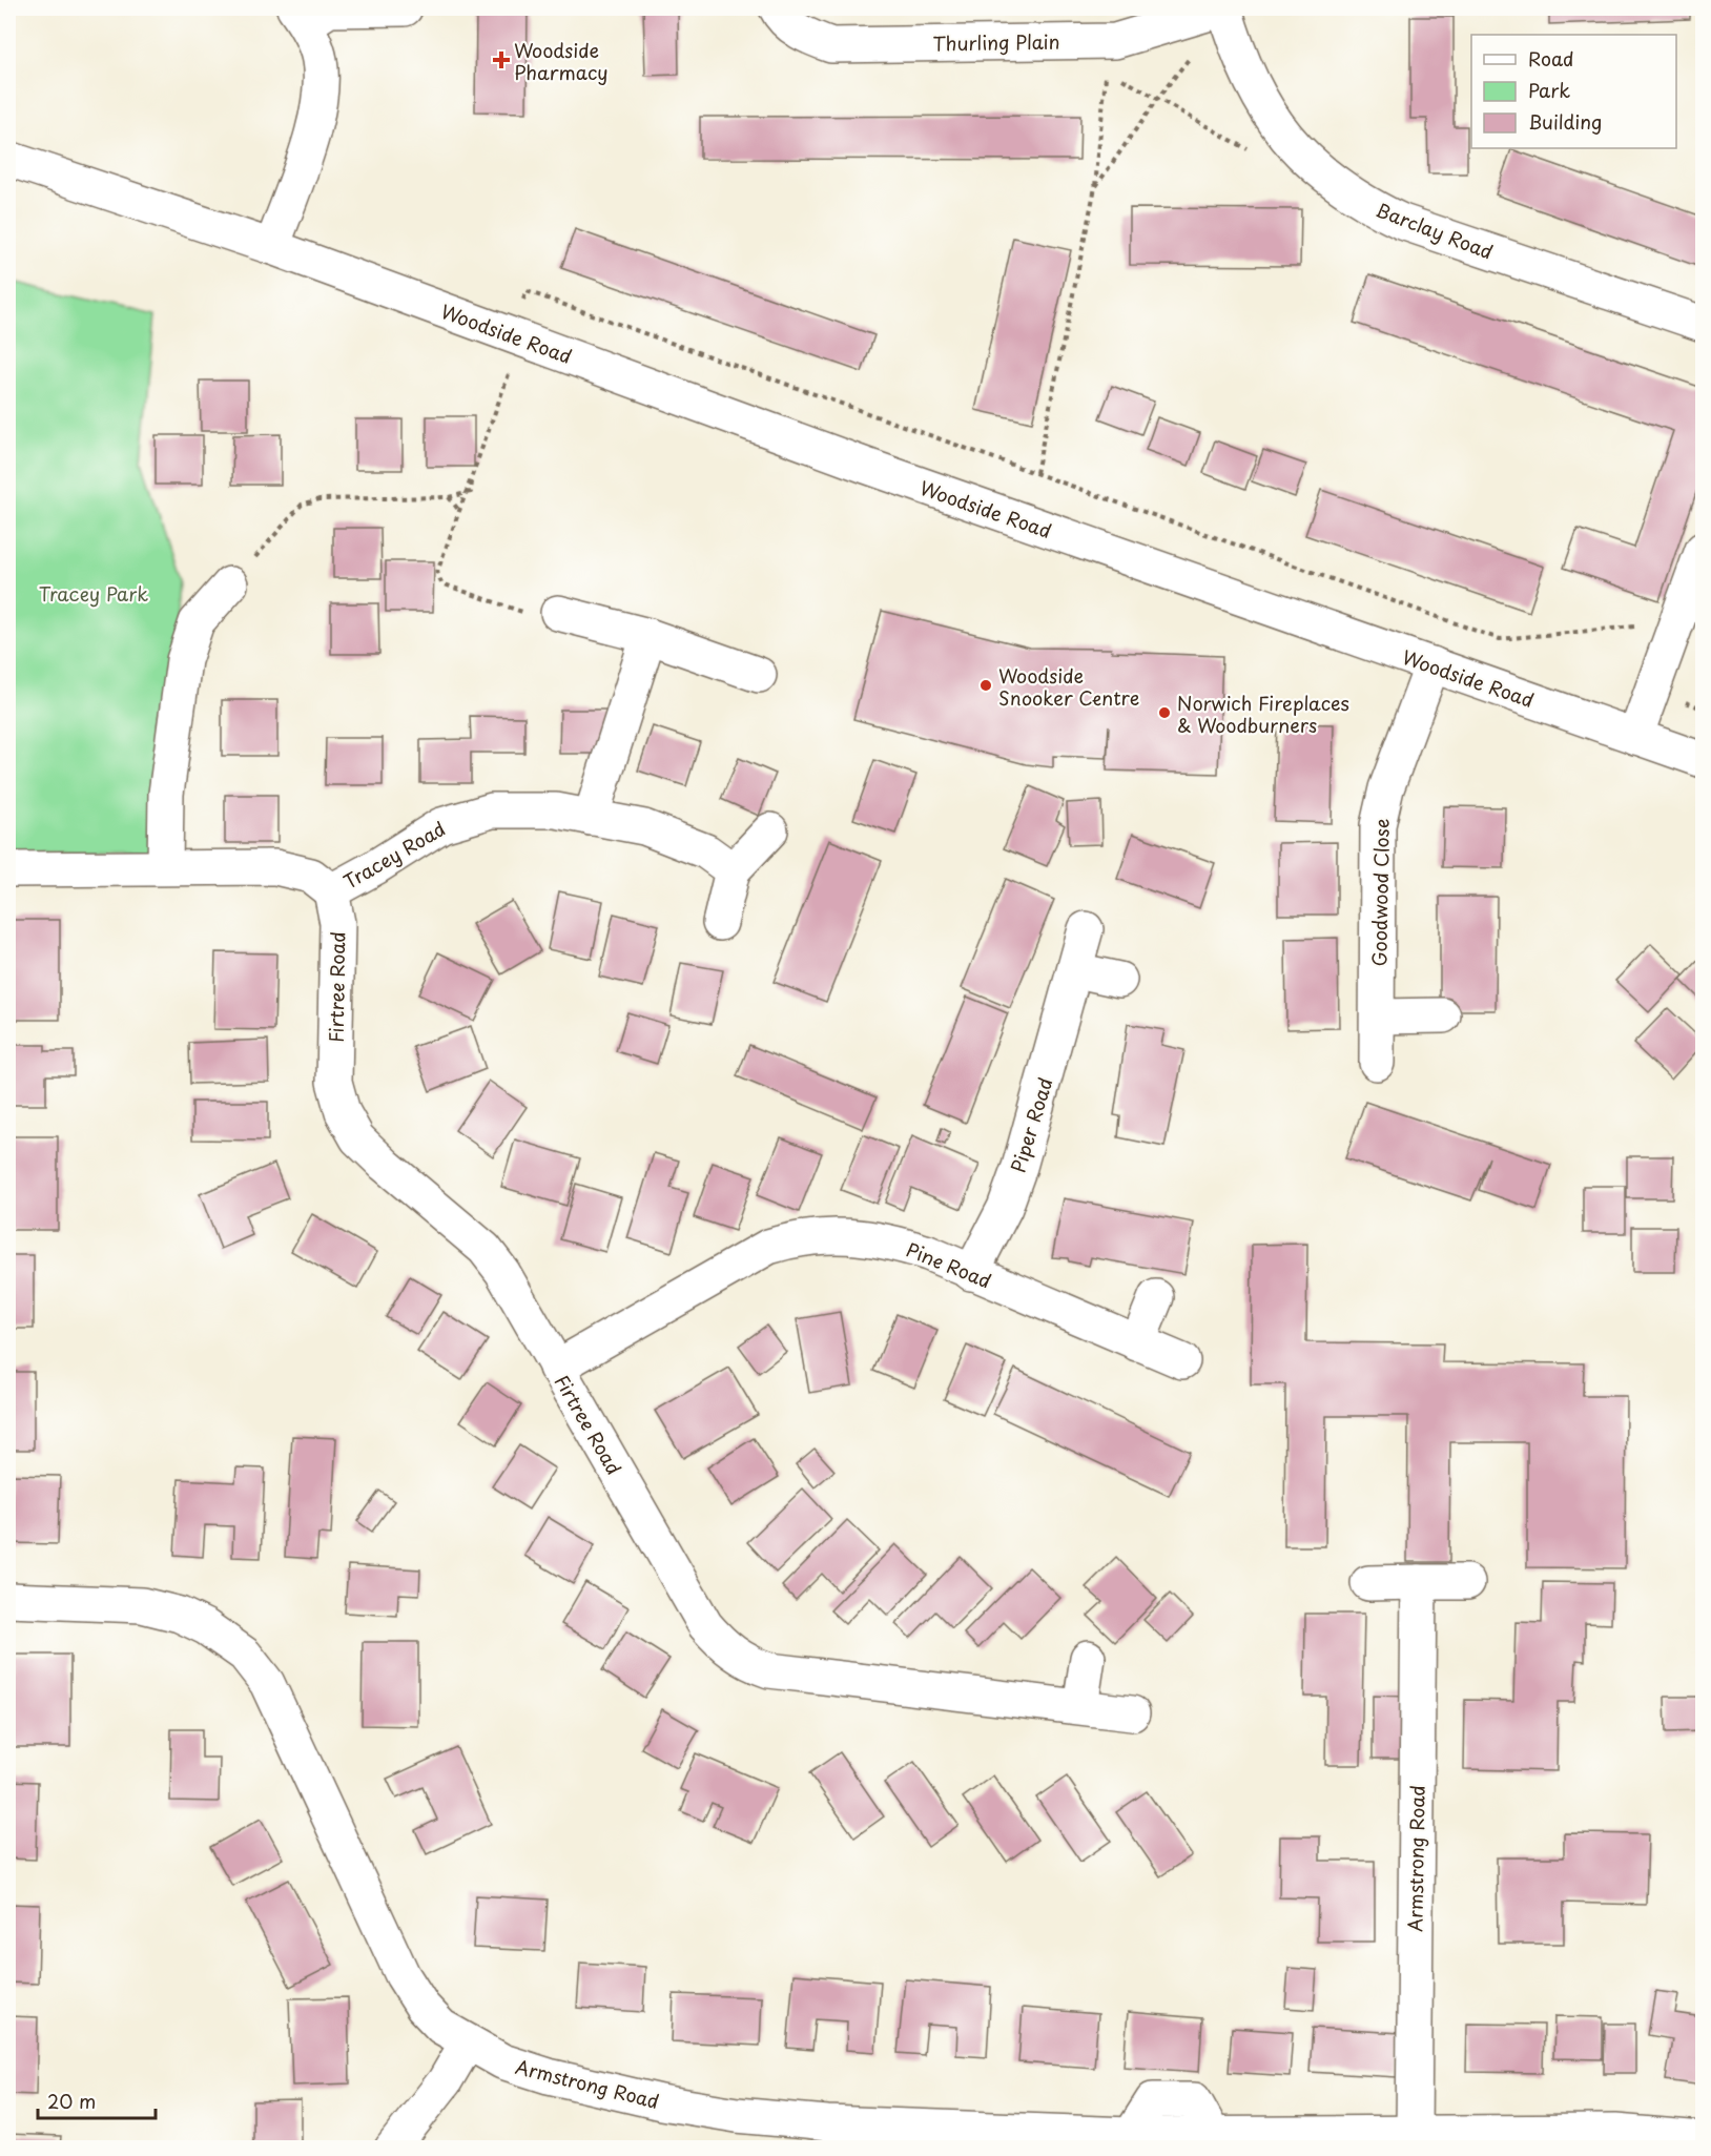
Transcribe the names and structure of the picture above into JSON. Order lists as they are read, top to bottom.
{
  "streets": {
    "street": [
      "Thurling Plain",
      "Barclay Road",
      "Woodside Road",
      "Tracey Road",
      "Goodwood Close",
      "Firtree Road",
      "Piper Road",
      "Pine Road",
      "Armstrong Road"
    ]
  },
  "crossings": [
    ["Thurling Plain", "Barclay Road"],
    ["Woodside Road", "Goodwood Close"],
    ["Tracey Road", "Firtree Road"],
    ["Firtree Road", "Pine Road"],
    ["Piper Road", "Pine Road"]
  ],
  "parks": ["Tracey Park"],
  "places": {
    "health": ["Woodside Pharmacy"],
    "other": ["Woodside Snooker Centre", "Norwich Fireplaces & Woodburners"]
  },
  "legend": ["Road", "Park", "Building"],
  "scale_bar": "20 m"
}
